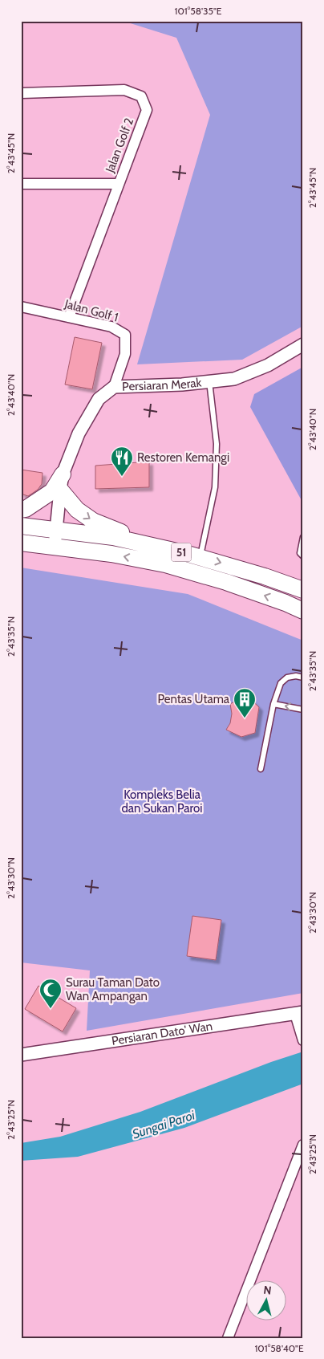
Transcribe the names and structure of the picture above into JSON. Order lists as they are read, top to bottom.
{
  "streets": {
    "highway": ["51"],
    "street": [
      "Jalan Golf 2",
      "Jalan Golf 1",
      "Persiaran Merak",
      "Persiaran Dato' Wan"
    ]
  },
  "crossings": [
    ["Jalan Golf 2", "Jalan Golf 1"],
    ["Jalan Golf 1", "Persiaran Merak"],
    ["Persiaran Merak", "51"]
  ],
  "water": ["Sungai Paroi"],
  "parks": ["Kompleks Belia dan Sukan Paroi"],
  "places": {
    "restaurant": ["Restoren Kemangi"],
    "building": ["Pentas Utama"],
    "mosque": ["Surau Taman Dato Wan Ampangan"]
  },
  "north": "top",
  "coordinates": [
    "101°58'35\"E",
    "2°43'45\"N",
    "2°43'40\"N",
    "2°43'35\"N",
    "2°43'30\"N",
    "2°43'25\"N",
    "101°58'40\"E"
  ]
}
